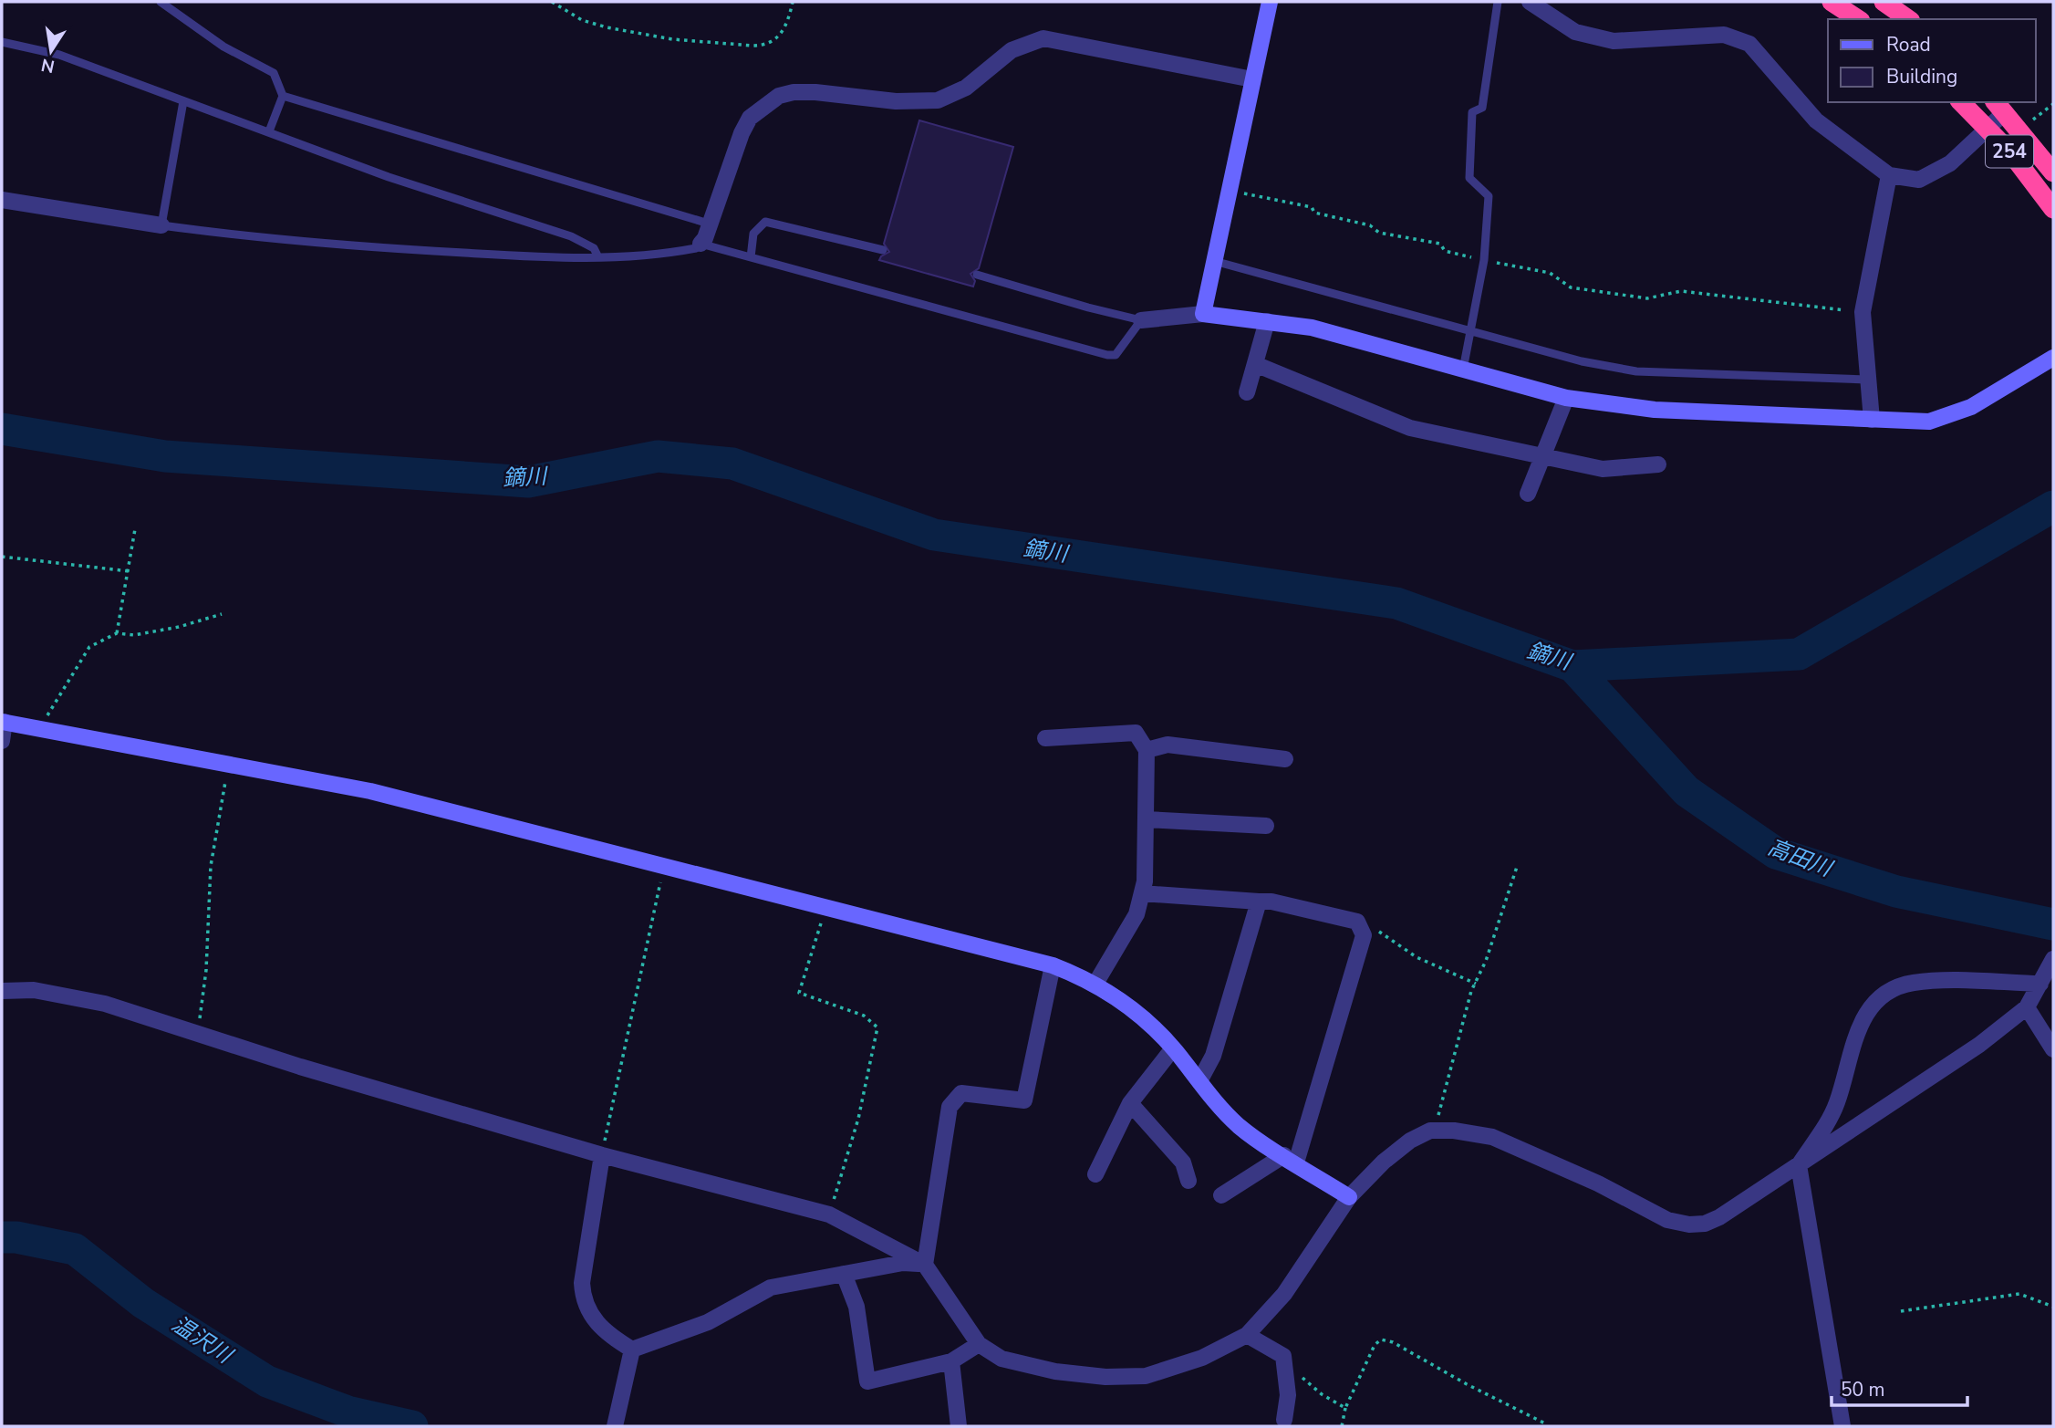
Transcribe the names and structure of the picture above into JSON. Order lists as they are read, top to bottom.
{
  "streets": {
    "highway": ["254"]
  },
  "water": ["鏑川", "高田川", "温沢川"],
  "legend": ["Road", "Building"],
  "scale_bar": "50 m",
  "north": "bottom"
}
